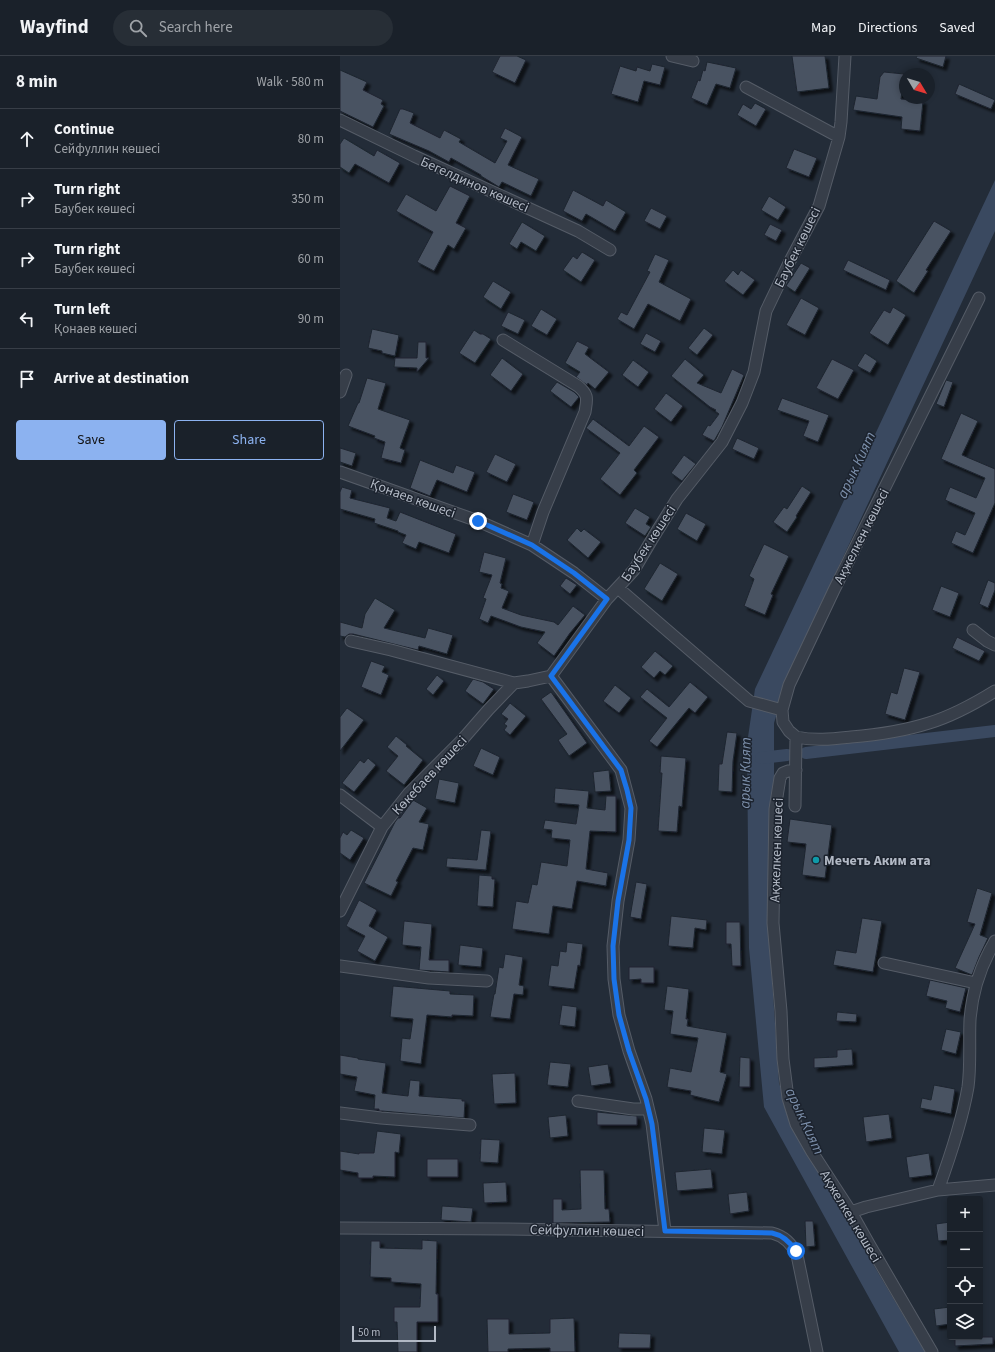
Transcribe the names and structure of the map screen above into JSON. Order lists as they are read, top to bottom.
{
  "streets": {
    "street": [
      "Бегелдинов көшесі",
      "Баубек көшесі",
      "Қонаев көшесі",
      "Ақжелкен көшесі",
      "Көкебаев көшесі",
      "Сейфуллин көшесі"
    ]
  },
  "crossings": [
    ["Баубек көшесі", "Қонаев көшесі"]
  ],
  "water": ["арык Кият"],
  "places": ["Мечеть Аким ата"],
  "scale_bar": "50 m",
  "north": "bottom right",
  "page": {
    "header": "Wayfind",
    "search": "Search here",
    "nav": ["Map", "Directions", "Saved"],
    "heading": ["8 min", "Walk · 580 m"],
    "list": [
      ["Continue", "Сейфуллин көшесі", "80 m"],
      ["Turn right", "Баубек көшесі", "350 m"],
      ["Turn right", "Баубек көшесі", "60 m"],
      ["Turn left", "Қонаев көшесі", "90 m"],
      "Arrive at destination"
    ],
    "buttons": ["Save", "Share"],
    "map_buttons": ["+", "−"],
    "scale": "50 m"
  }
}
